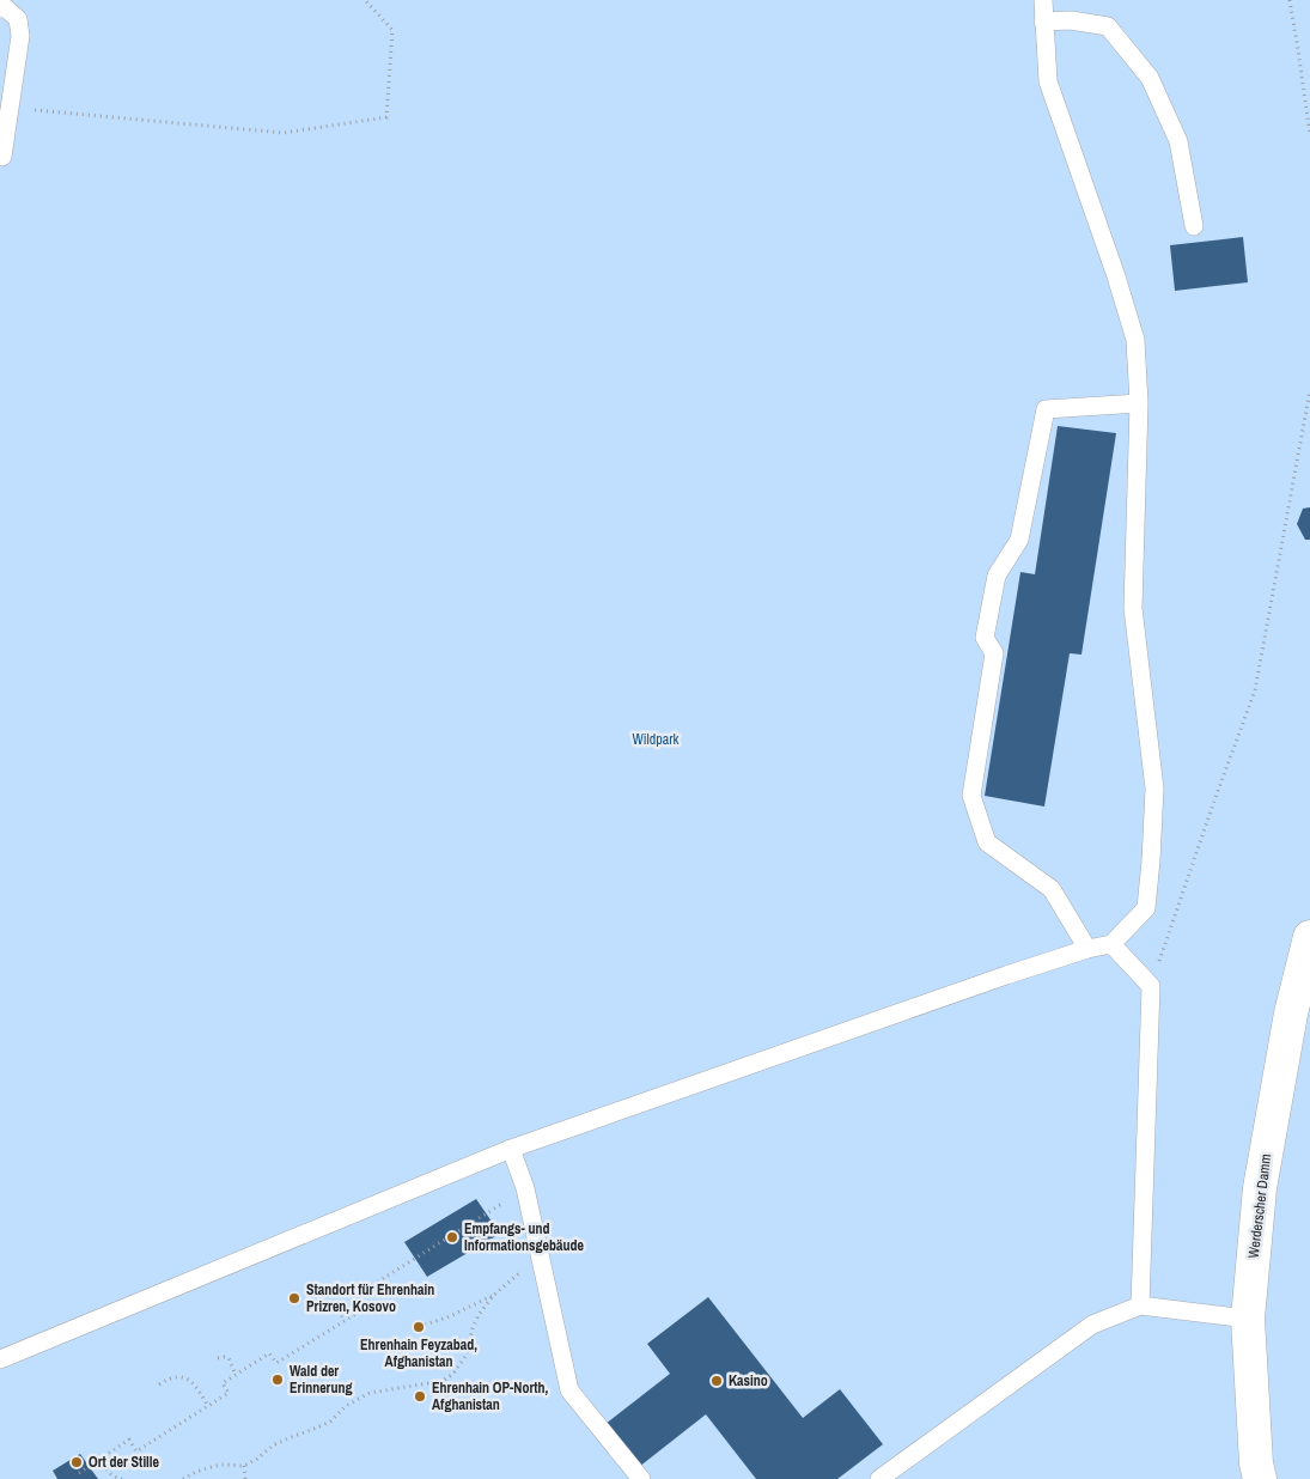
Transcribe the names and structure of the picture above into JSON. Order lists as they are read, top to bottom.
{
  "streets": {
    "street": ["Werderscher Damm"]
  },
  "parks": ["Wildpark"],
  "places": [
    "Empfangs- und Informationsgebäude",
    "Standort für Ehrenhain Prizren, Kosovo",
    "Ehrenhain Feyzabad, Afghanistan",
    "Wald der Erinnerung",
    "Kasino",
    "Ehrenhain OP-North, Afghanistan",
    "Ort der Stille"
  ]
}
